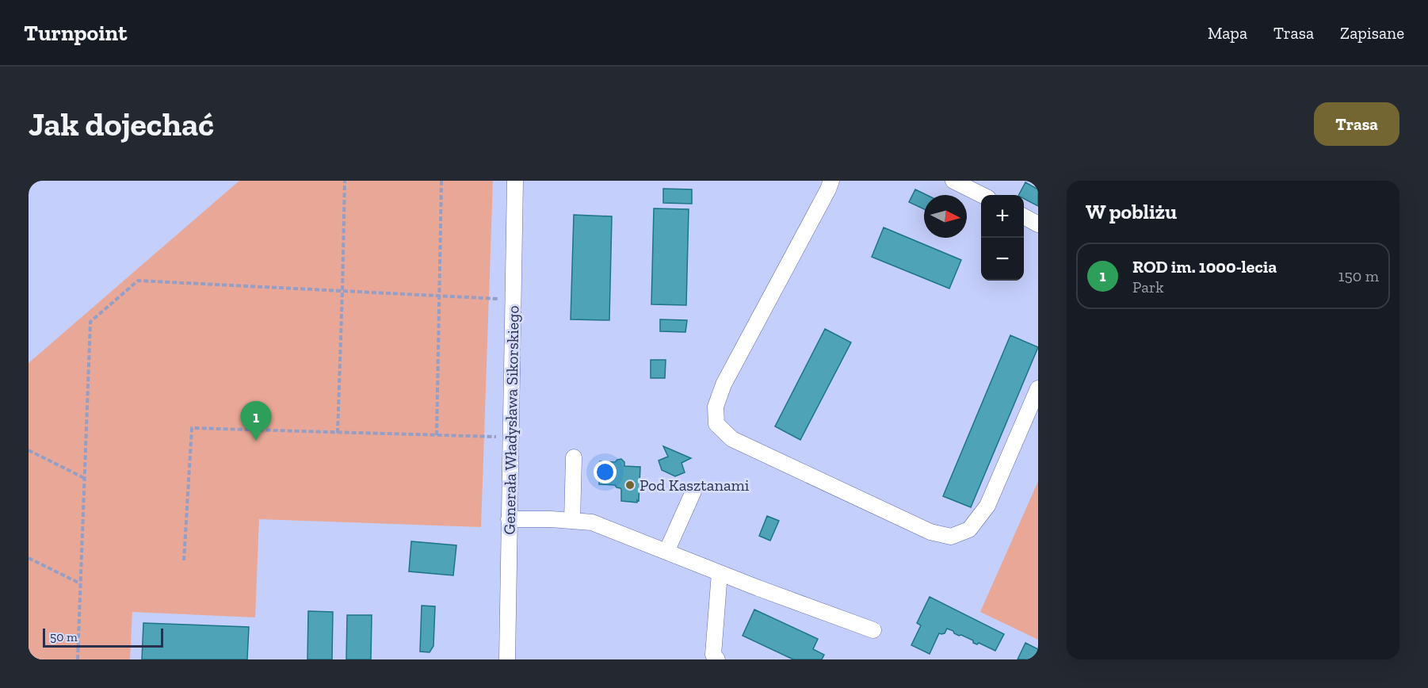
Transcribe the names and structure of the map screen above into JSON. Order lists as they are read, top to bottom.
{
  "streets": {
    "street": ["Generała Władysława Sikorskiego"]
  },
  "places": ["Pod Kasztanami"],
  "scale_bar": "50 m",
  "north": "right",
  "page": {
    "header": "Turnpoint",
    "nav": ["Mapa", "Trasa", "Zapisane"],
    "buttons": "Trasa",
    "title": "Jak dojechać",
    "heading": "W pobliżu",
    "map_buttons": ["+", "−"],
    "list": [
      {
        "mark": "1",
        "name": "ROD im. 1000-lecia",
        "note": "Park",
        "value": "150 m"
      }
    ],
    "pins": "1",
    "scale": "50 m"
  }
}
